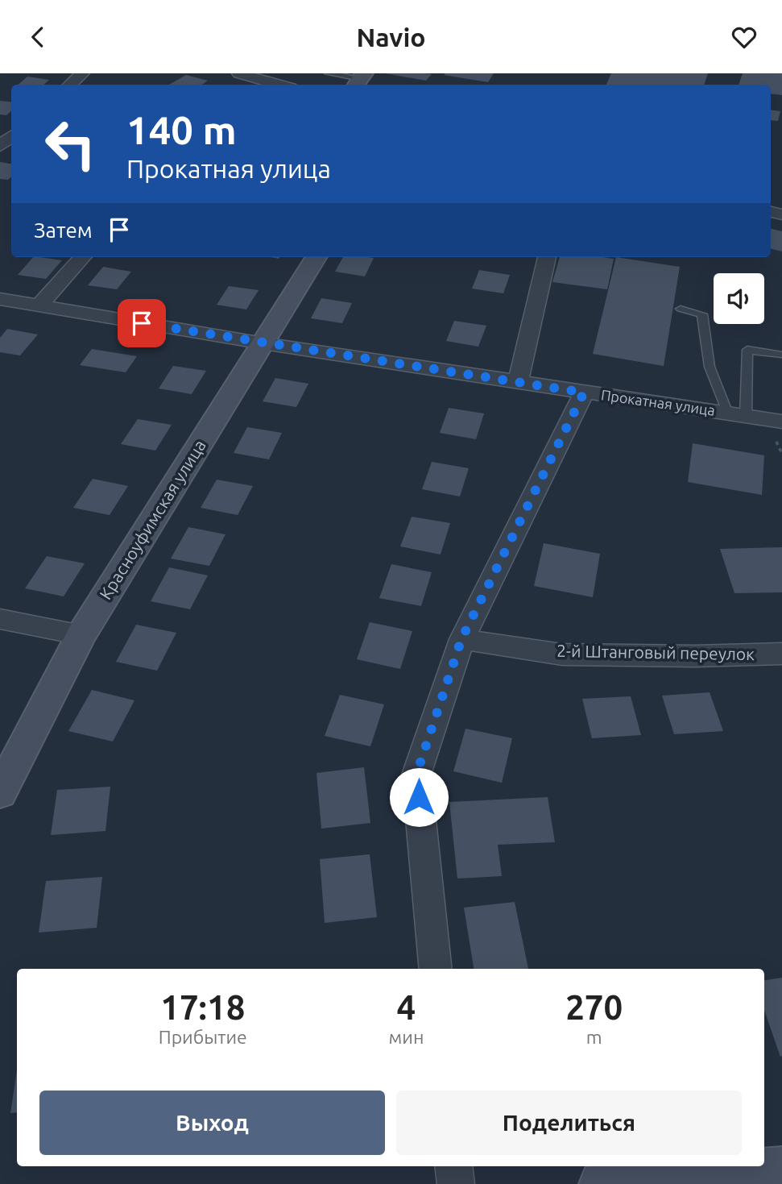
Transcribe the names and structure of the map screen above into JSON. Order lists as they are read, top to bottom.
{
  "streets": {
    "street": ["Прокатная улица", "Красноуфимская улица", "2-й Штанговый переулок"]
  },
  "crossings": [
    ["Прокатная улица", "Красноуфимская улица"]
  ],
  "page": {
    "header": "Navio",
    "turn": ["140 m", "Прокатная улица"],
    "then": "Затем",
    "eta": [
      "17:18",
      "Прибытие",
      "4",
      "мин",
      "270",
      "m"
    ],
    "buttons": ["Выход", "Поделиться"]
  }
}
